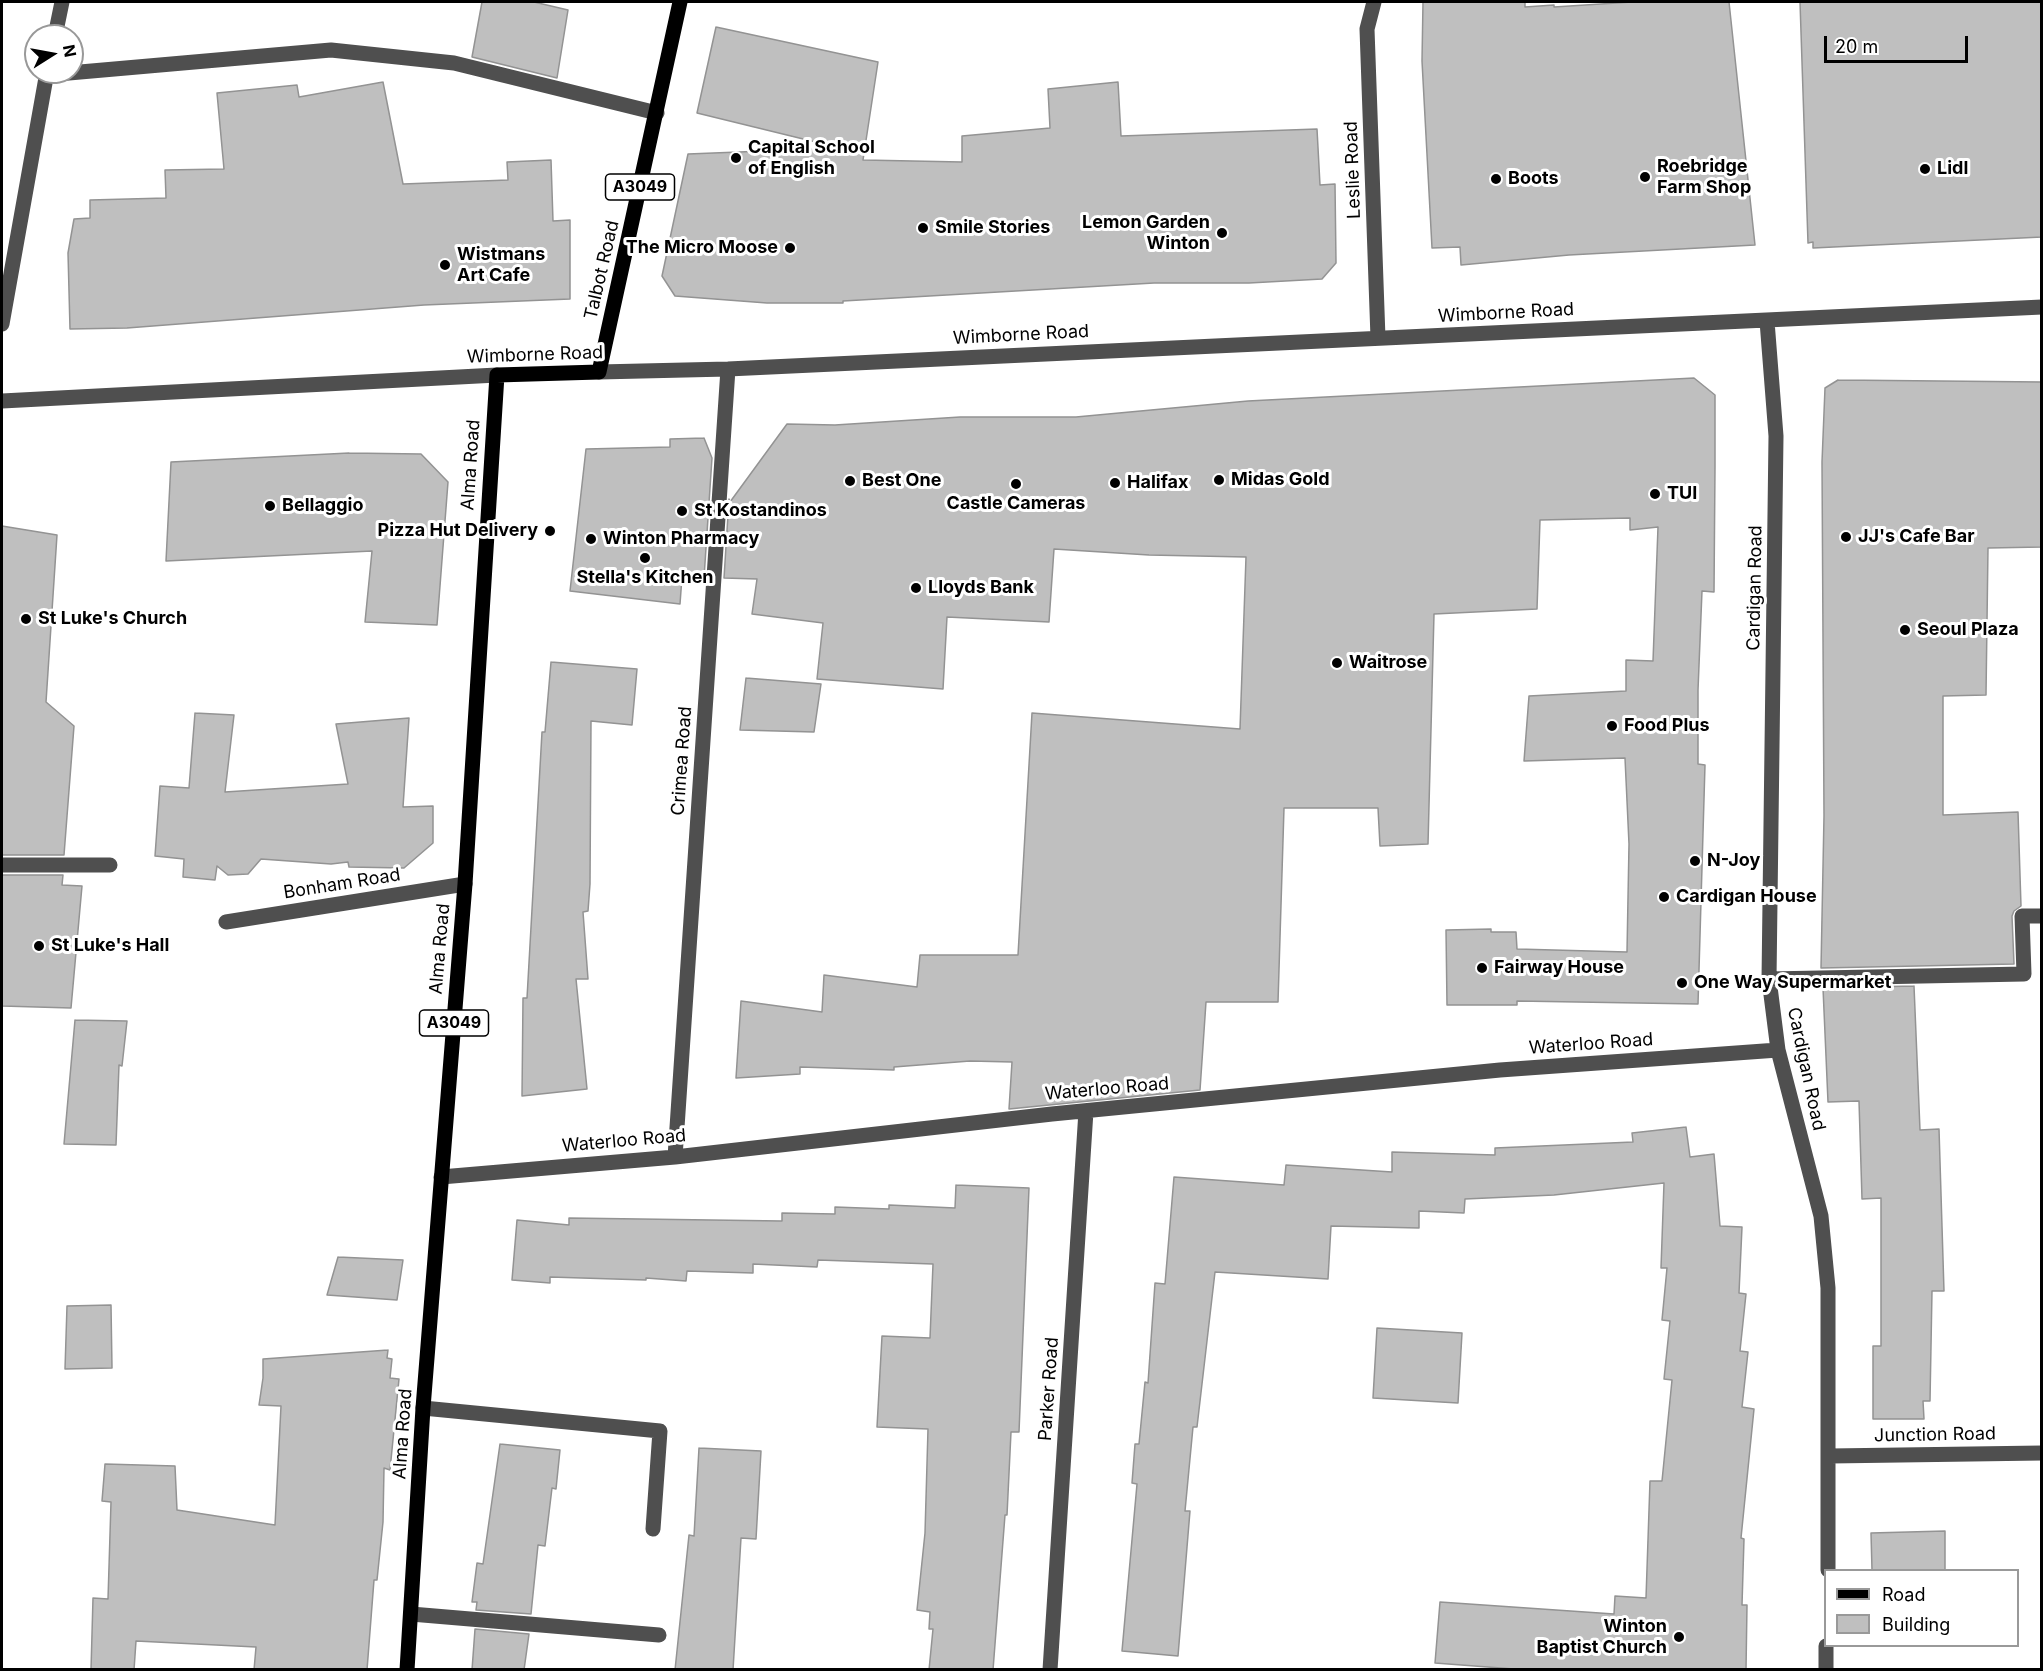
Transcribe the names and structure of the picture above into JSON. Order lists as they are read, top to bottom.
{
  "streets": {
    "main road": [
      "A3049",
      "Talbot Road",
      "Wimborne Road",
      "Alma Road"
    ],
    "street": [
      "Leslie Road",
      "Cardigan Road",
      "Crimea Road",
      "Bonham Road",
      "Waterloo Road",
      "Parker Road",
      "Junction Road"
    ]
  },
  "crossings": [
    ["Leslie Road", "Wimborne Road"],
    ["Talbot Road", "Wimborne Road"],
    ["Wimborne Road", "Alma Road"],
    ["Wimborne Road", "Cardigan Road"],
    ["Wimborne Road", "Crimea Road"],
    ["Alma Road", "Bonham Road"],
    ["Alma Road", "Waterloo Road"],
    ["Cardigan Road", "Waterloo Road"],
    ["Cardigan Road", "Junction Road"],
    ["Crimea Road", "Waterloo Road"],
    ["Waterloo Road", "Parker Road"]
  ],
  "places": [
    "Capital School of English",
    "Lidl",
    "Roebridge Farm Shop",
    "Boots",
    "Smile Stories",
    "Lemon Garden Winton",
    "The Micro Moose",
    "Wistmans Art Cafe",
    "Midas Gold",
    "Best One",
    "Halifax",
    "Castle Cameras",
    "TUI",
    "Bellaggio",
    "St Kostandinos",
    "Pizza Hut Delivery",
    "JJ's Cafe Bar",
    "Winton Pharmacy",
    "Stella's Kitchen",
    "Lloyds Bank",
    "St Luke's Church",
    "Seoul Plaza",
    "Waitrose",
    "Food Plus",
    "N-Joy",
    "Cardigan House",
    "St Luke's Hall",
    "Fairway House",
    "One Way Supermarket",
    "Winton Baptist Church"
  ],
  "legend": ["Road", "Building"],
  "scale_bar": "20 m",
  "north": "right"
}
